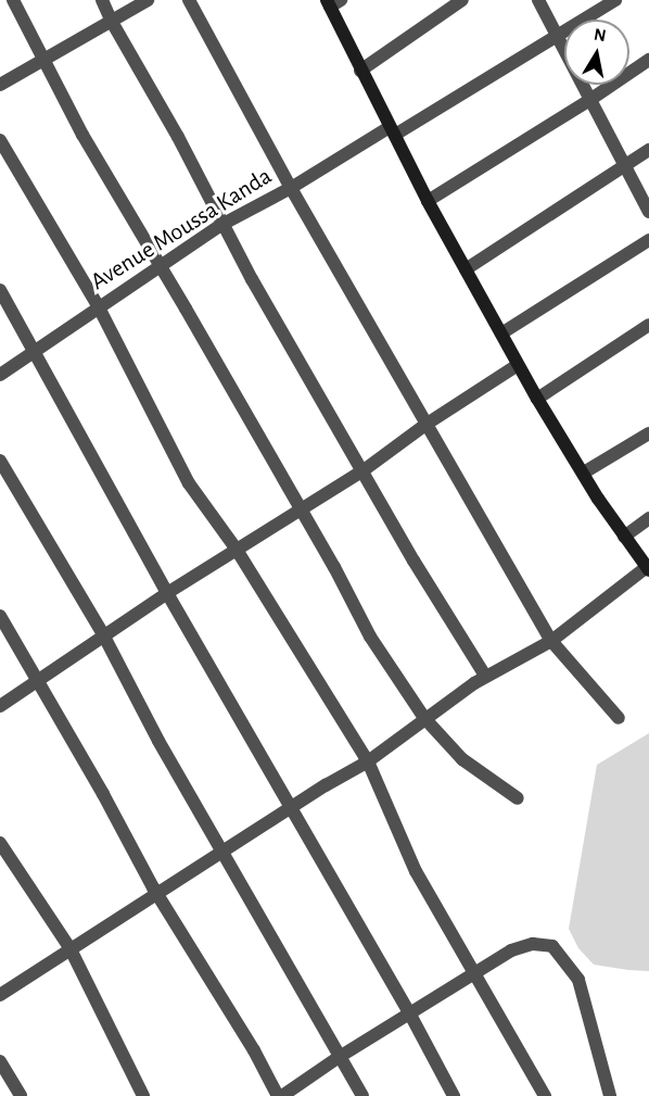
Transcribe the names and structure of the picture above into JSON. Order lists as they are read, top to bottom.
{
  "streets": {
    "street": ["Avenue Moussa Kanda"]
  },
  "north": "top"
}
